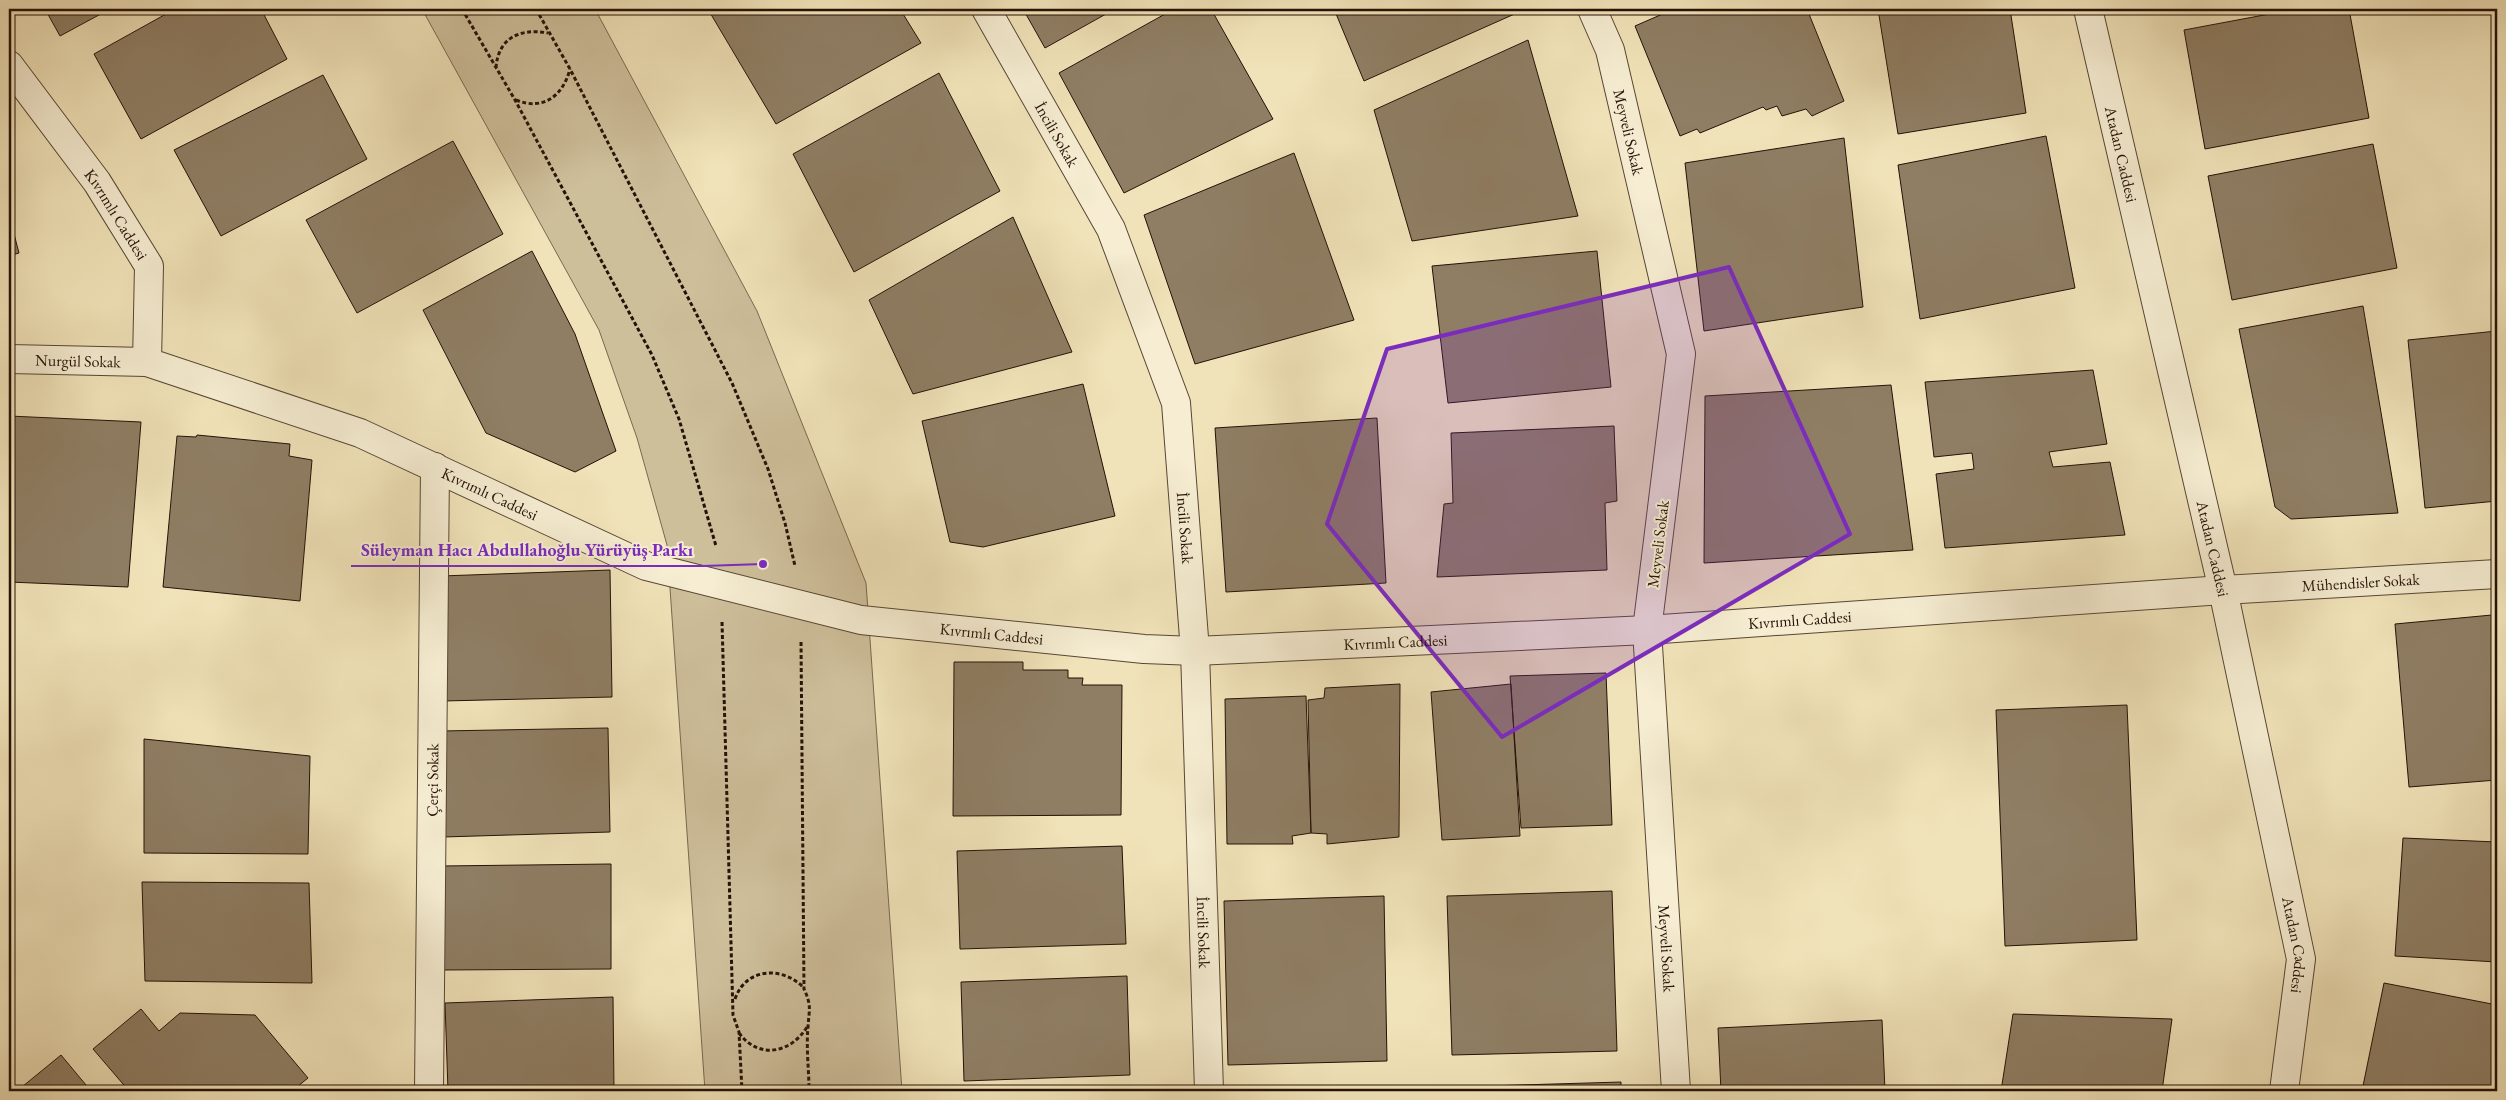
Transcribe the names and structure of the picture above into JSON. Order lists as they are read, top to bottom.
{
  "streets": {
    "street": [
      "Meyveli Sokak",
      "İncili Sokak",
      "Atadan Caddesi",
      "Kıvrımlı Caddesi",
      "Nurgül Sokak",
      "Mühendisler Sokak",
      "Çerçi Sokak"
    ]
  },
  "crossings": [
    ["Meyveli Sokak", "Kıvrımlı Caddesi"],
    ["İncili Sokak", "Kıvrımlı Caddesi"],
    ["Atadan Caddesi", "Kıvrımlı Caddesi"],
    ["Atadan Caddesi", "Mühendisler Sokak"],
    ["Kıvrımlı Caddesi", "Nurgül Sokak"],
    ["Kıvrımlı Caddesi", "Mühendisler Sokak"],
    ["Kıvrımlı Caddesi", "Çerçi Sokak"]
  ],
  "places": ["Süleyman Hacı Abdullahoğlu Yürüyüş Parkı"]
}
